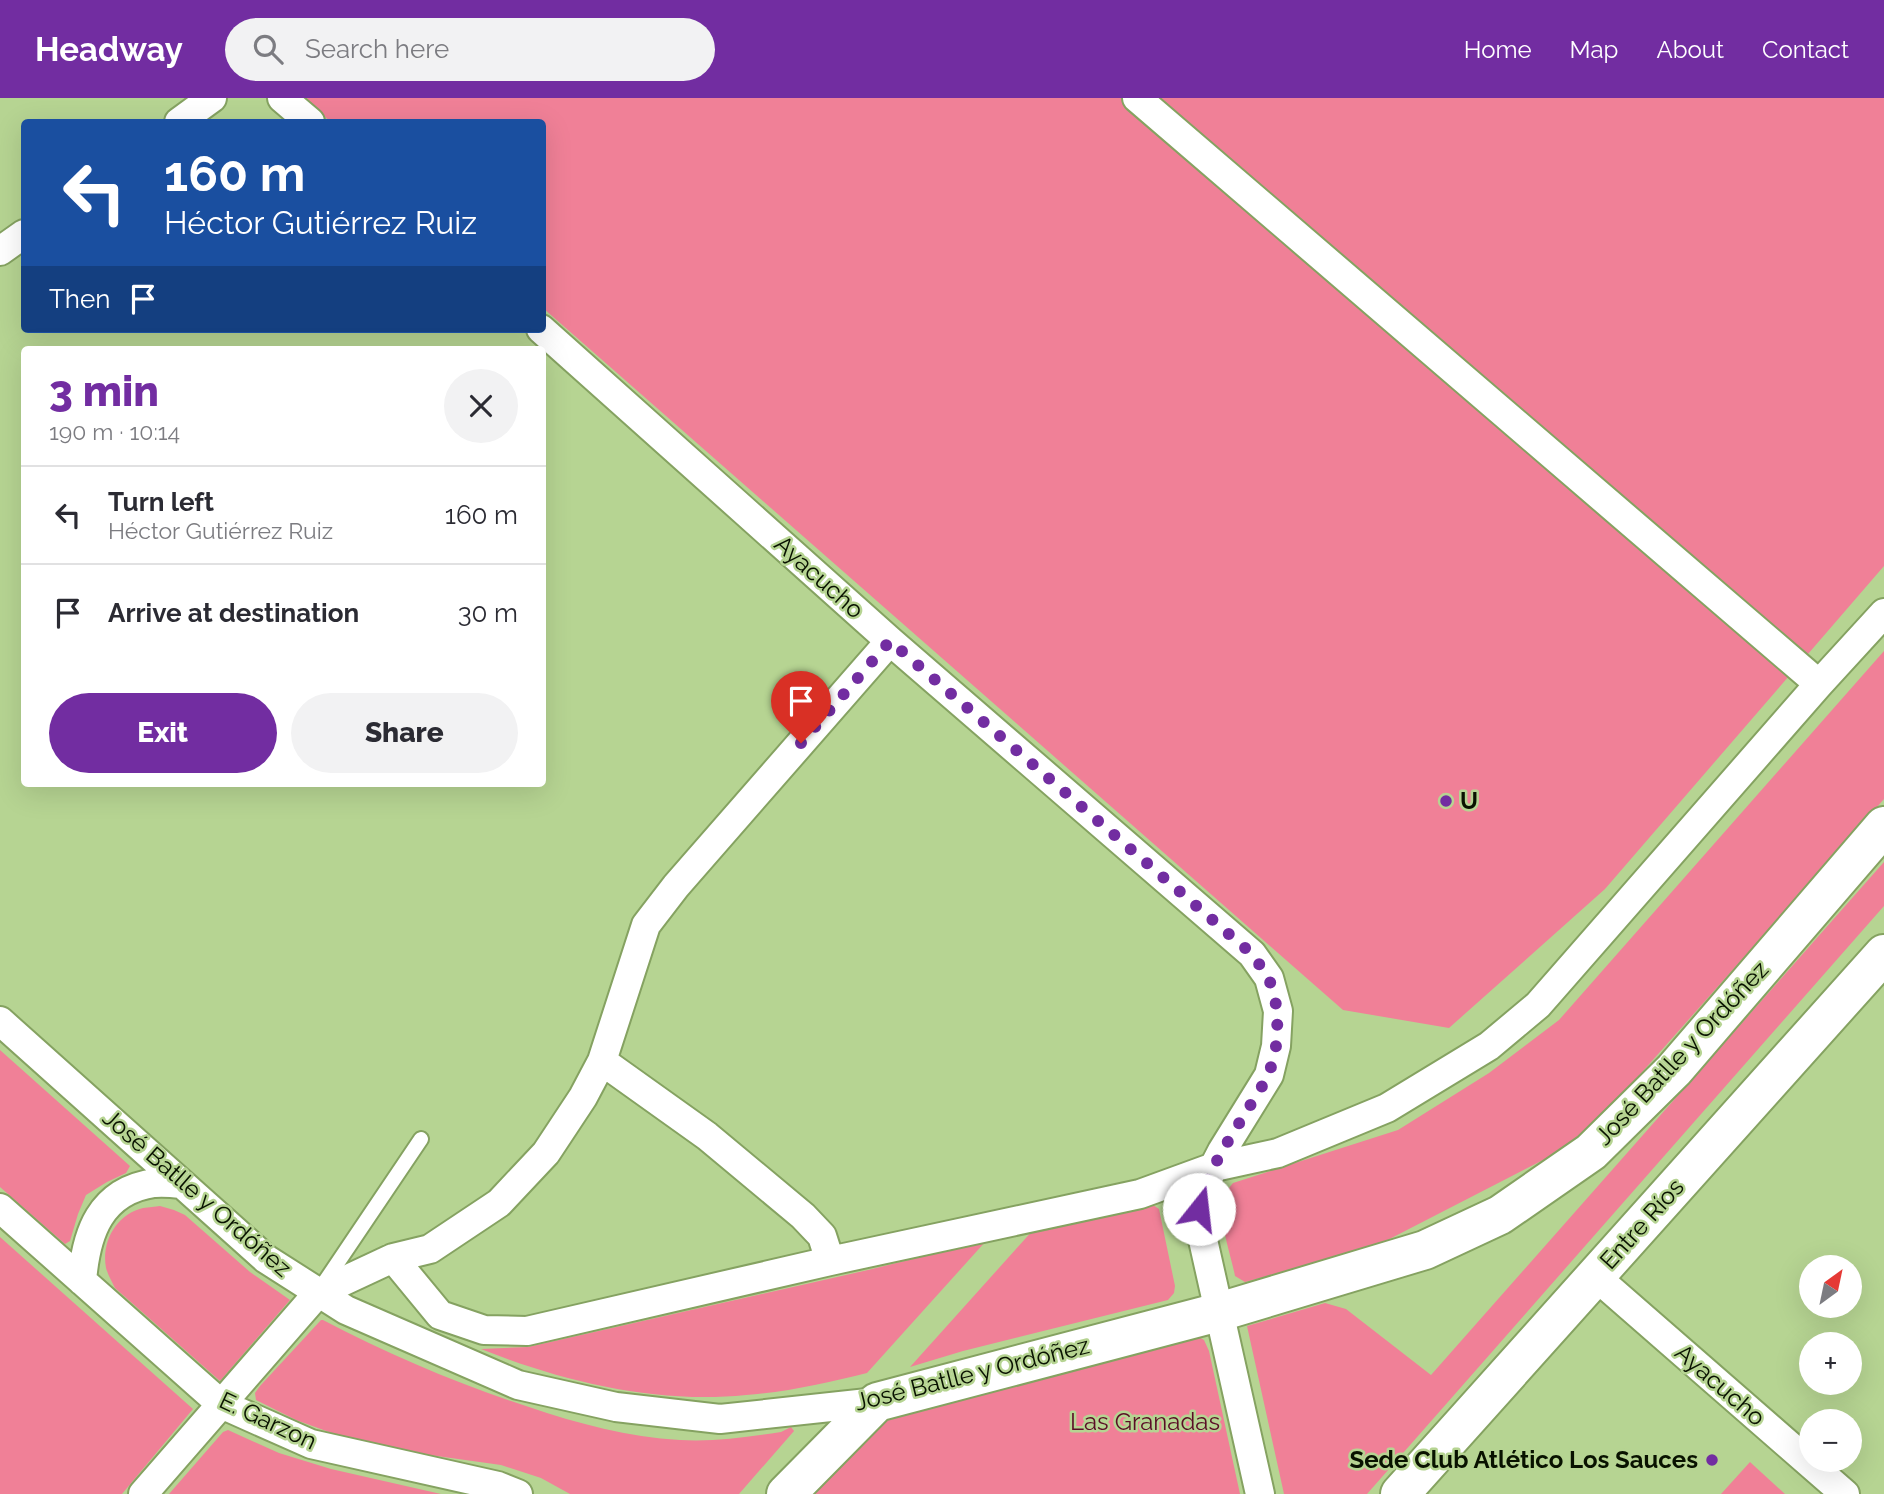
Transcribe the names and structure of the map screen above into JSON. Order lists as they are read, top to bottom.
{
  "streets": {
    "street": [
      "Ayacucho",
      "José Batlle y Ordóñez",
      "Entre Ríos",
      "E. Garzon"
    ]
  },
  "crossings": [
    ["Ayacucho", "José Batlle y Ordóñez"],
    ["Ayacucho", "Entre Ríos"]
  ],
  "parks": ["Las Granadas"],
  "places": ["U", "Sede Club Atlético Los Sauces"],
  "north": "top right",
  "page": {
    "header": "Headway",
    "search": "Search here",
    "nav": [
      "Home",
      "Map",
      "About",
      "Contact"
    ],
    "turn": ["160 m", "Héctor Gutiérrez Ruiz"],
    "then": "Then",
    "heading": ["3 min", "190 m · 10:14"],
    "list": [
      {
        "name": "Turn left",
        "note": "Héctor Gutiérrez Ruiz",
        "value": "160 m"
      },
      {
        "name": "Arrive at destination",
        "value": "30 m"
      }
    ],
    "buttons": ["Exit", "Share"],
    "map_buttons": ["+", "−"]
  }
}
